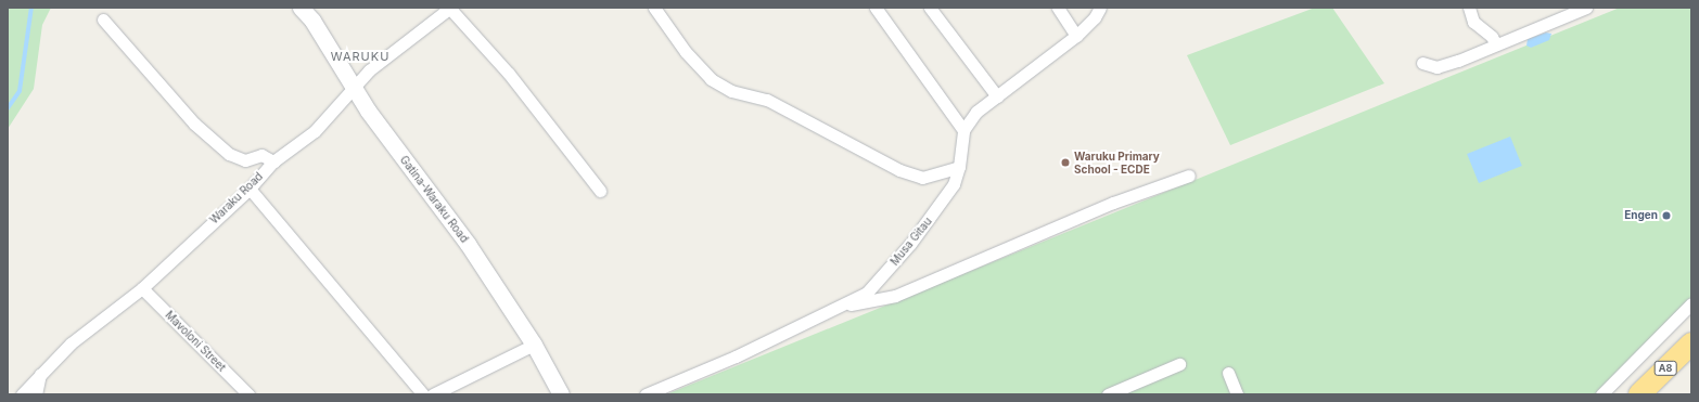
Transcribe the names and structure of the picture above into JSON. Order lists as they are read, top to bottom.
{
  "streets": {
    "highway": ["A8"],
    "street": [
      "Waraku Road",
      "Gatina-Waraku Road",
      "Musa Gitau",
      "Mavoloni Street"
    ]
  },
  "crossings": [
    ["Waraku Road", "Gatina-Waraku Road"],
    ["Waraku Road", "Mavoloni Street"]
  ],
  "districts": ["WARUKU"],
  "places": ["Waruku Primary School - ECDE", "Engen"]
}
